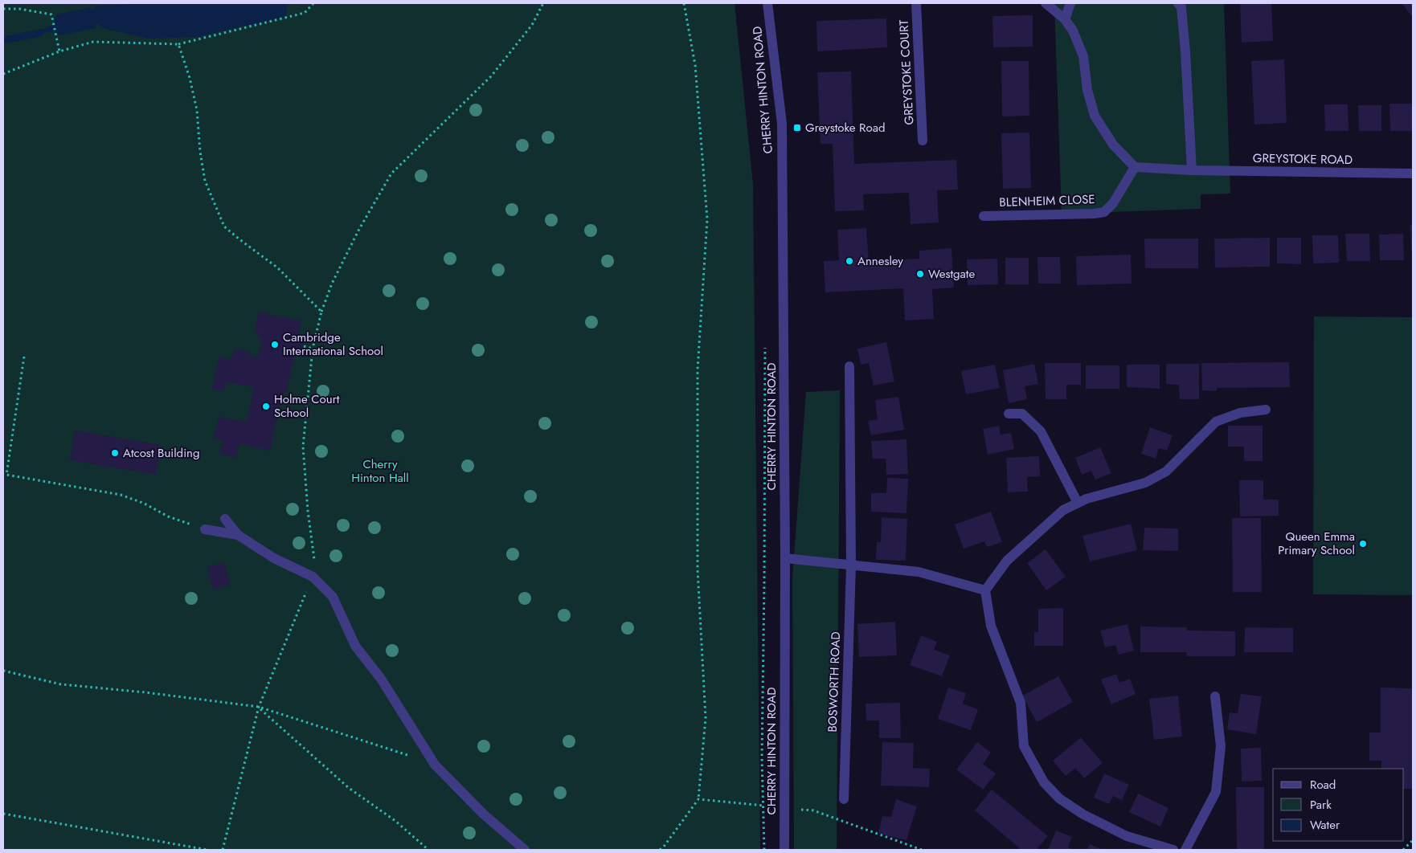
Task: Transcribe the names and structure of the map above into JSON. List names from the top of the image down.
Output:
{
  "streets": {
    "street": [
      "GREYSTOKE COURT",
      "CHERRY HINTON ROAD",
      "GREYSTOKE ROAD",
      "BLENHEIM CLOSE",
      "BOSWORTH ROAD"
    ]
  },
  "crossings": [
    ["GREYSTOKE ROAD", "BLENHEIM CLOSE"]
  ],
  "parks": ["Cherry Hinton Hall"],
  "places": {
    "transit": ["Greystoke Road"],
    "other": [
      "Annesley",
      "Westgate",
      "Cambridge International School",
      "Holme Court School",
      "Atcost Building",
      "Queen Emma Primary School"
    ]
  },
  "legend": ["Road", "Park", "Water"]
}
